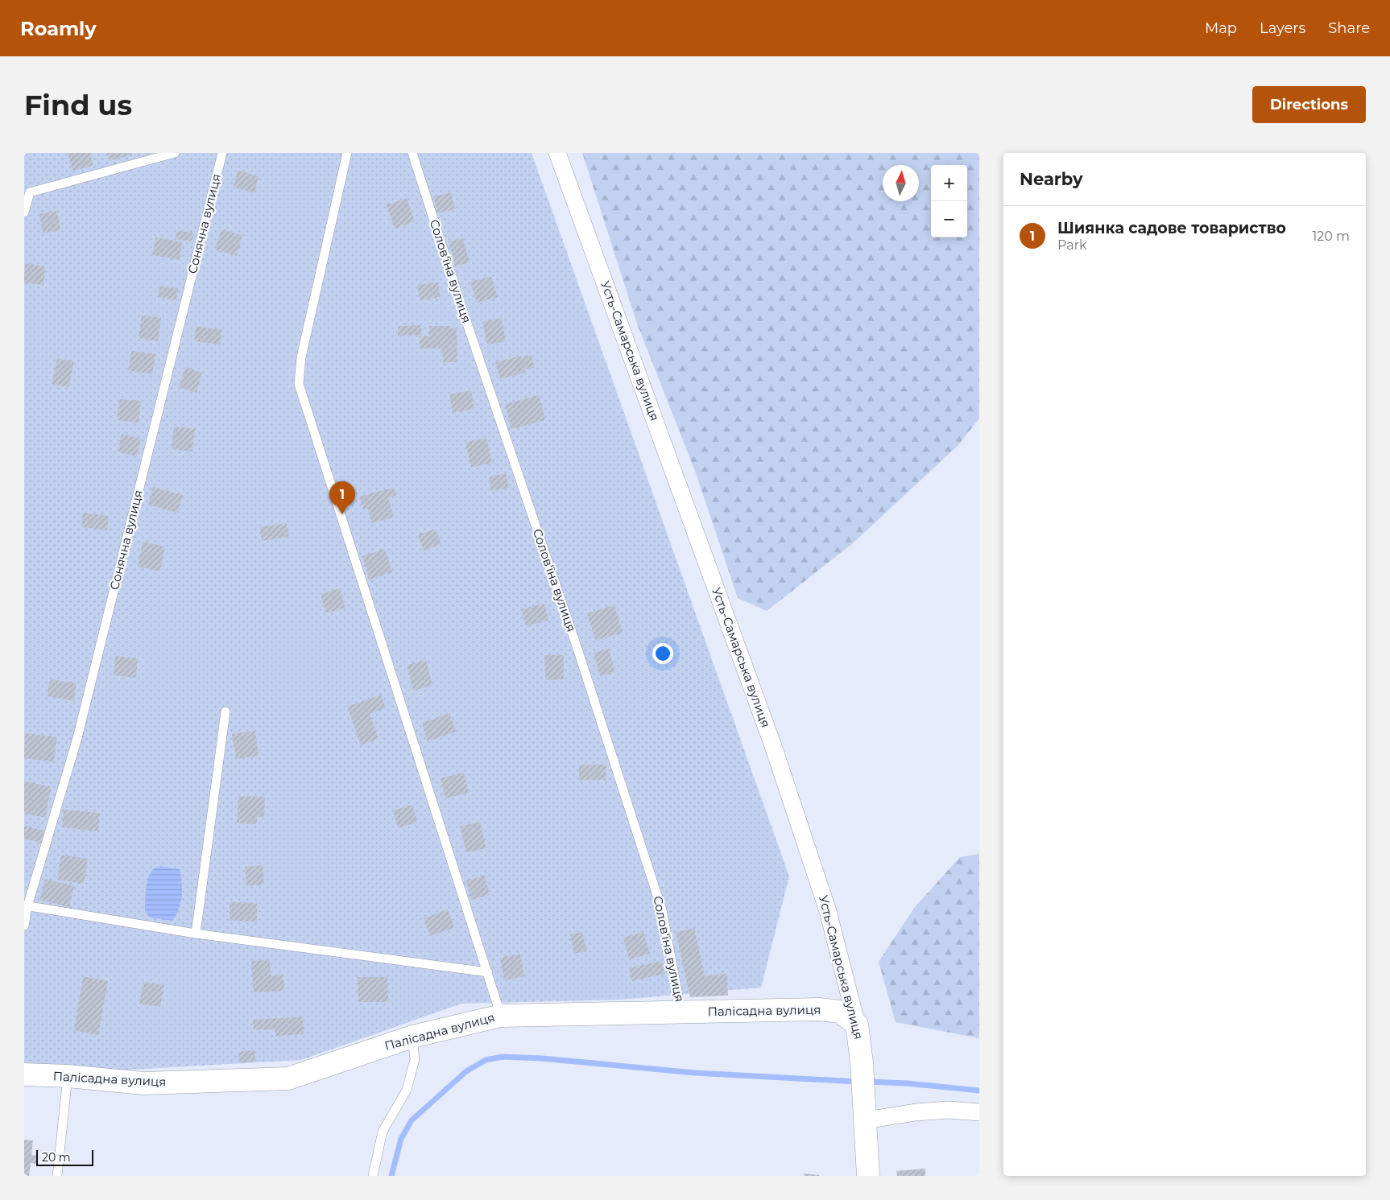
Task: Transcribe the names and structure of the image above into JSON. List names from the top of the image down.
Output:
{
  "streets": {
    "street": ["Усть-Самарська вулиця", "Палісадна вулиця"],
    "lane": ["Сонячна вулиця", "Солов'їна вулиця"]
  },
  "crossings": [
    ["Солов'їна вулиця", "Палісадна вулиця"],
    ["Усть-Самарська вулиця", "Палісадна вулиця"]
  ],
  "scale_bar": "20 m",
  "north": "top",
  "page": {
    "header": "Roamly",
    "nav": ["Map", "Layers", "Share"],
    "buttons": "Directions",
    "title": "Find us",
    "heading": "Nearby",
    "map_buttons": ["+", "−"],
    "list": [
      {
        "mark": "1",
        "name": "Шиянка садове товариство",
        "note": "Park",
        "value": "120 m"
      }
    ],
    "pins": "1",
    "scale": "20 m"
  }
}
